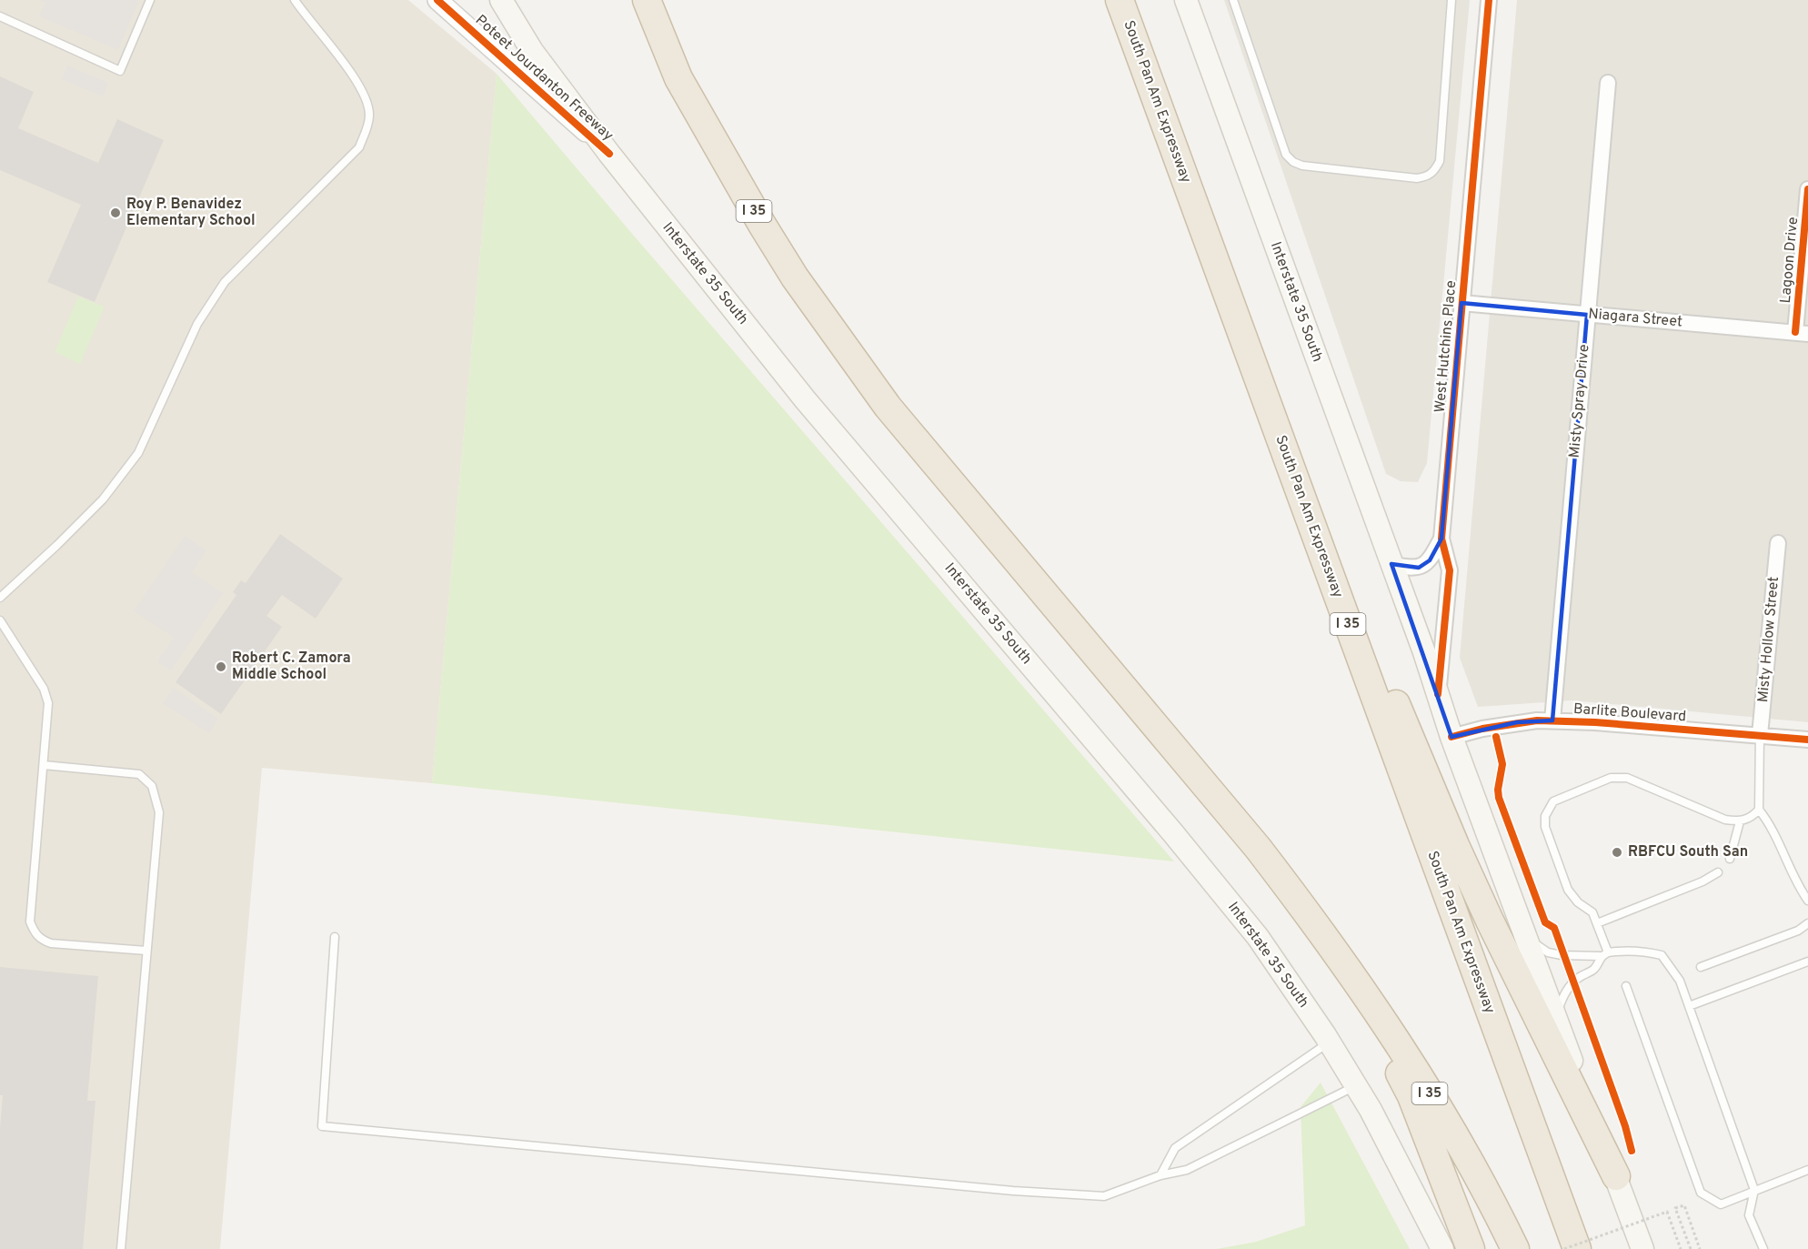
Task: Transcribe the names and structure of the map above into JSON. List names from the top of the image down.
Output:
{
  "streets": {
    "highway": ["South Pan Am Expressway", "I 35"],
    "main road": ["Interstate 35 South"],
    "street": [
      "Poteet Jourdanton Freeway",
      "Lagoon Drive",
      "Niagara Street",
      "West Hutchins Place",
      "Misty Spray Drive",
      "Misty Hollow Street",
      "Barlite Boulevard"
    ]
  },
  "crossings": [
    ["Poteet Jourdanton Freeway", "Interstate 35 South"],
    ["Lagoon Drive", "Niagara Street"],
    ["Interstate 35 South", "West Hutchins Place"],
    ["Interstate 35 South", "Barlite Boulevard"],
    ["Niagara Street", "West Hutchins Place"],
    ["Niagara Street", "Misty Spray Drive"],
    ["Misty Spray Drive", "Barlite Boulevard"],
    ["Misty Hollow Street", "Barlite Boulevard"]
  ],
  "places": ["Roy P. Benavidez Elementary School", "Robert C. Zamora Middle School", "RBFCU South San"]
}
